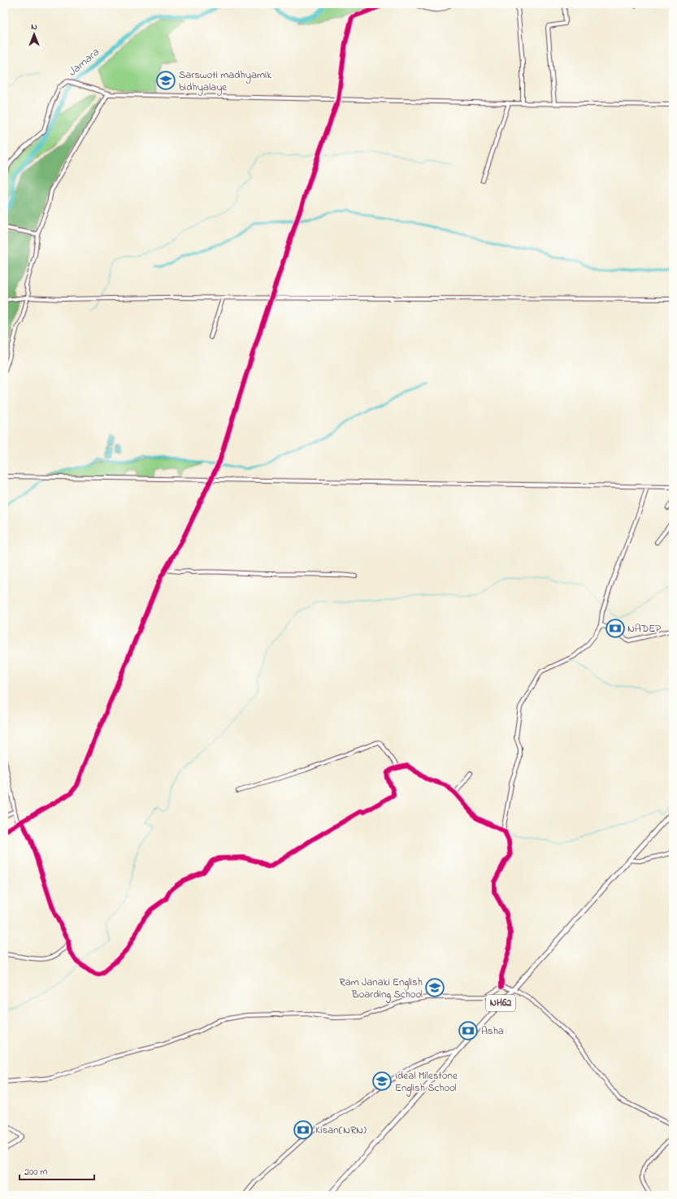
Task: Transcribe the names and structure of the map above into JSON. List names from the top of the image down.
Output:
{
  "streets": {
    "main road": ["NH62"]
  },
  "water": ["Jamara"],
  "places": {
    "school or university": ["Sarswoti madhyamik bidhyalaye", "Ram Janaki English Boarding School", "Ideal Milestone English School"],
    "bank": ["NADEP", "Asha", "Kisan(NRN)"]
  },
  "scale_bar": "200 m",
  "north": "top"
}
